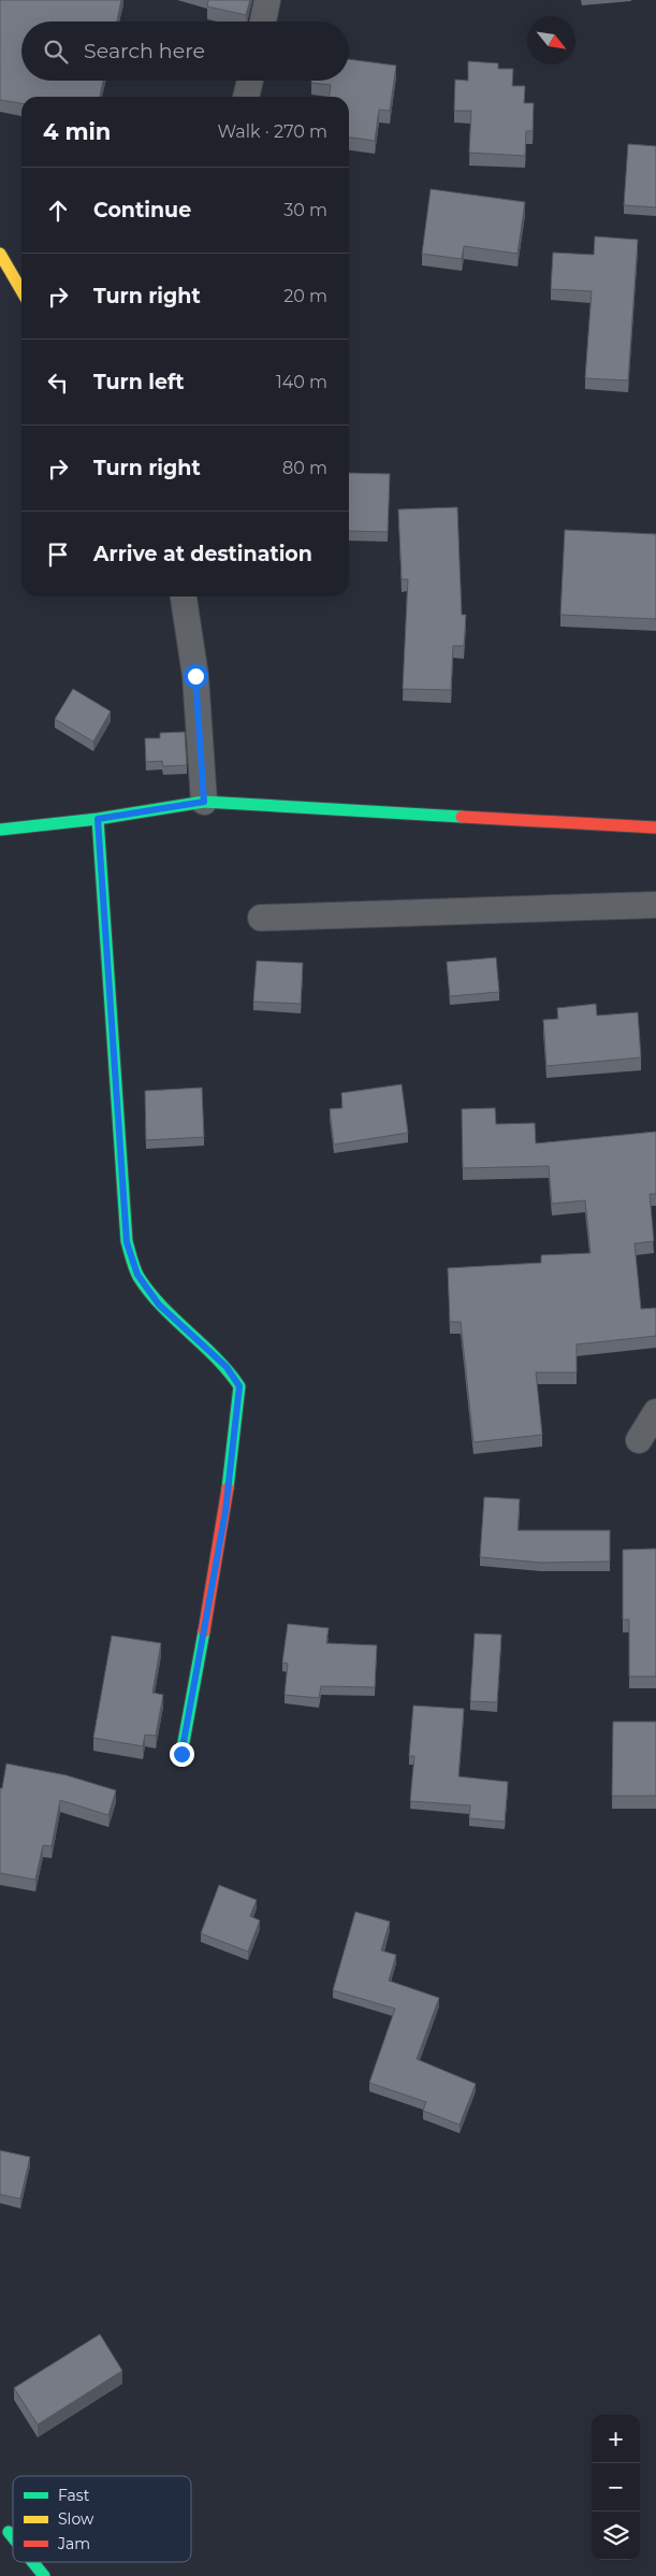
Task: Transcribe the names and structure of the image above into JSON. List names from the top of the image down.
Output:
{
  "legend": ["Fast", "Slow", "Jam"],
  "north": "bottom right",
  "page": {
    "search": "Search here",
    "heading": ["4 min", "Walk · 270 m"],
    "list": [
      ["Continue", "30 m"],
      ["Turn right", "20 m"],
      ["Turn left", "140 m"],
      ["Turn right", "80 m"],
      "Arrive at destination"
    ],
    "map_buttons": ["+", "−"]
  }
}
